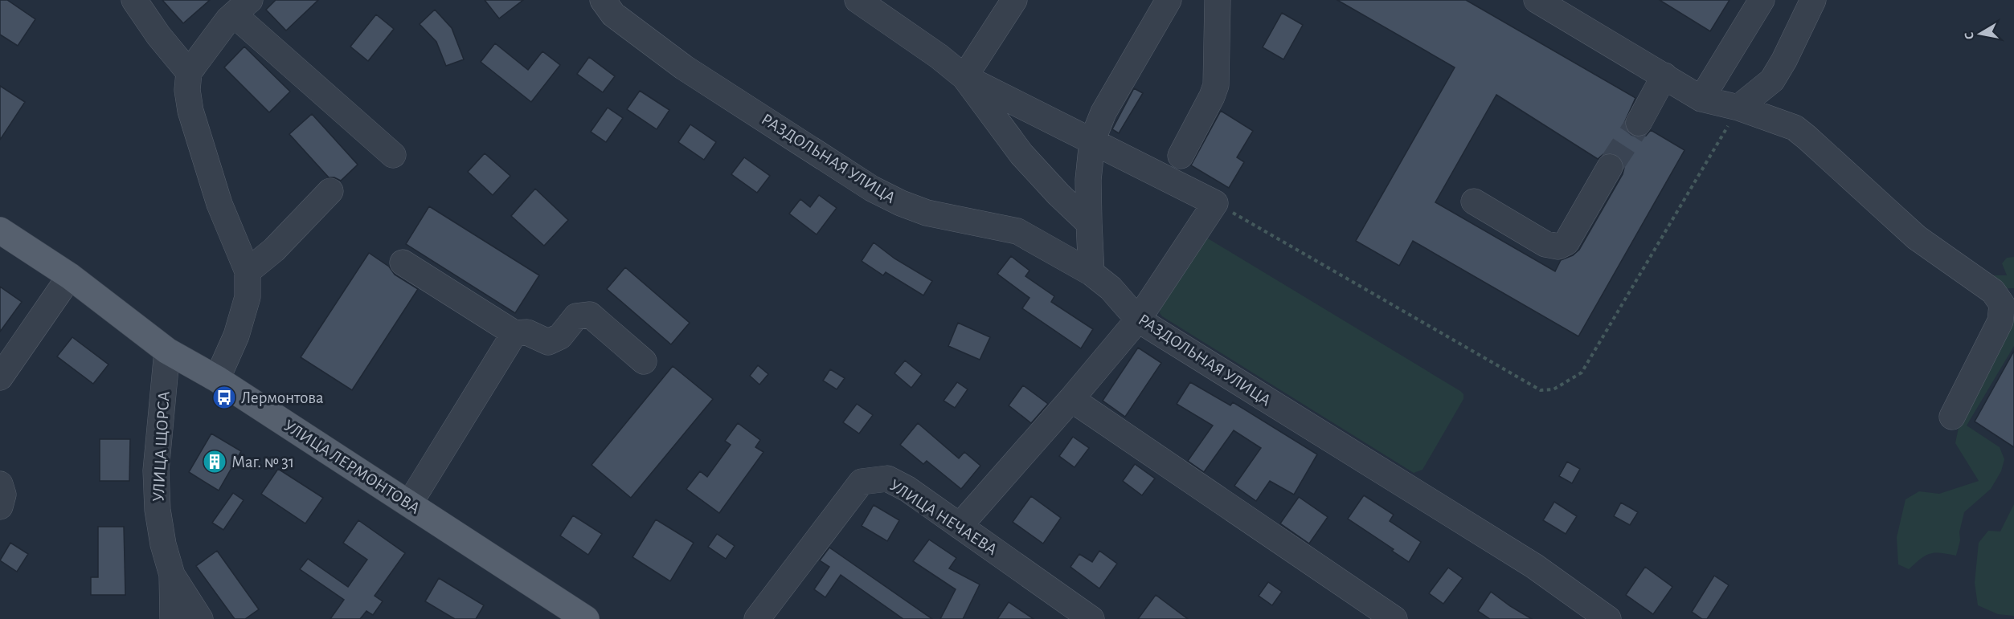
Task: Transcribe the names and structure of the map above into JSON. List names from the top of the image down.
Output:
{
  "streets": {
    "main road": ["УЛИЦА ЛЕРМОНТОВА"],
    "street": ["РАЗДОЛЬНАЯ УЛИЦА", "УЛИЦА ЩОРСА", "УЛИЦА НЕЧАЕВА"]
  },
  "crossings": [
    ["УЛИЦА ЩОРСА", "УЛИЦА ЛЕРМОНТОВА"]
  ],
  "places": {
    "bus stop": ["Лермонтова"],
    "building": ["Маг. № 31"]
  },
  "north": "left"
}
